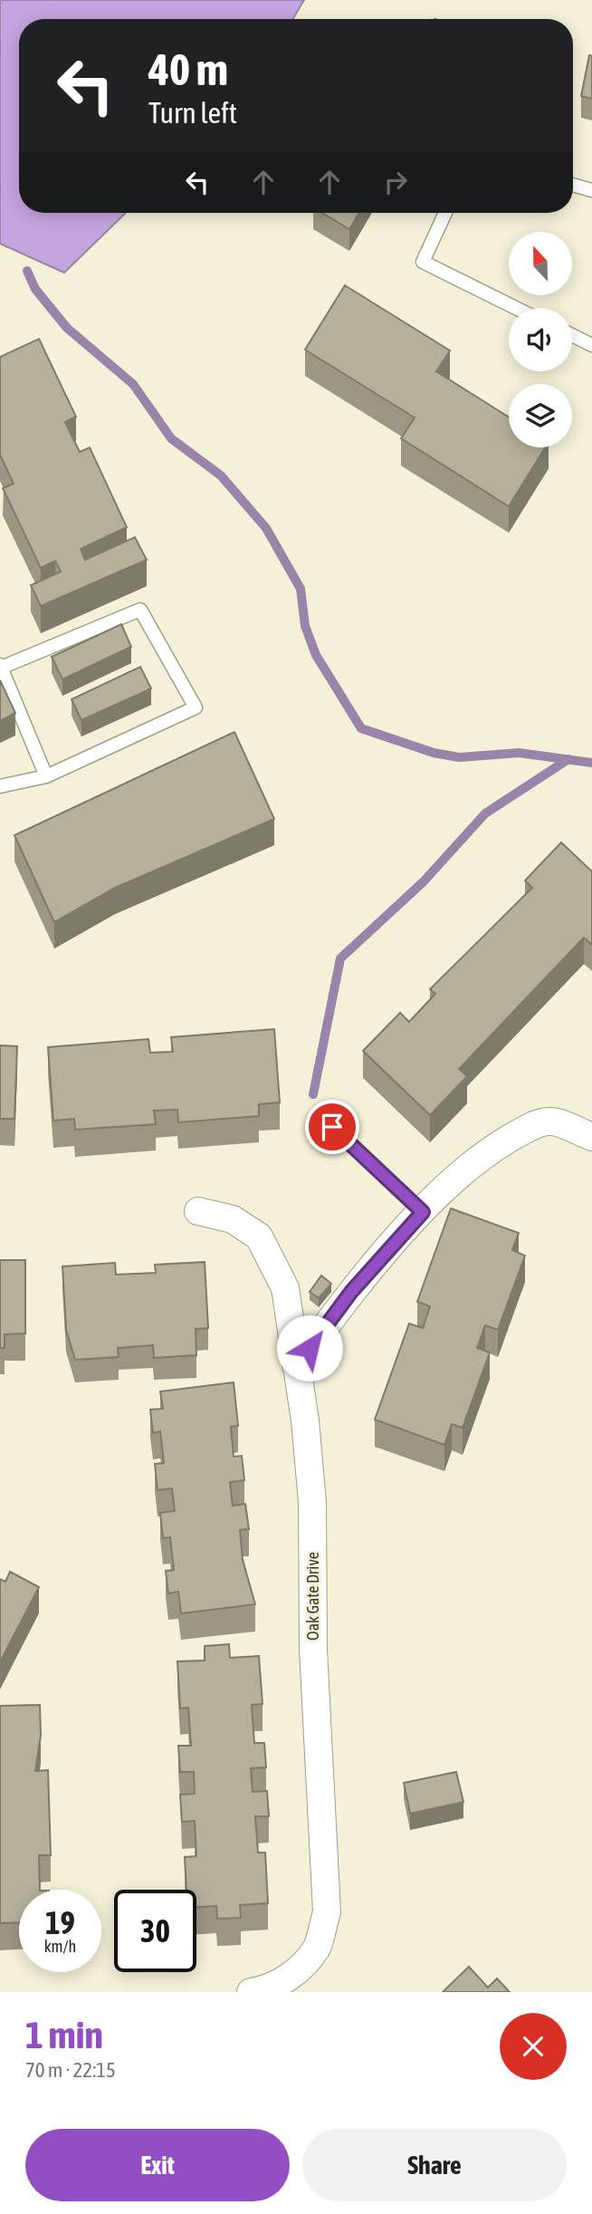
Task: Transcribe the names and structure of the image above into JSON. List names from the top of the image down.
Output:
{
  "streets": {
    "street": ["Oak Gate Drive"]
  },
  "north": "top",
  "page": {
    "turn": ["40 m", "Turn left"],
    "speed": "19 km/h",
    "limit": "30",
    "heading": ["1 min", "70 m · 22:15"],
    "buttons": ["Exit", "Share"]
  }
}
